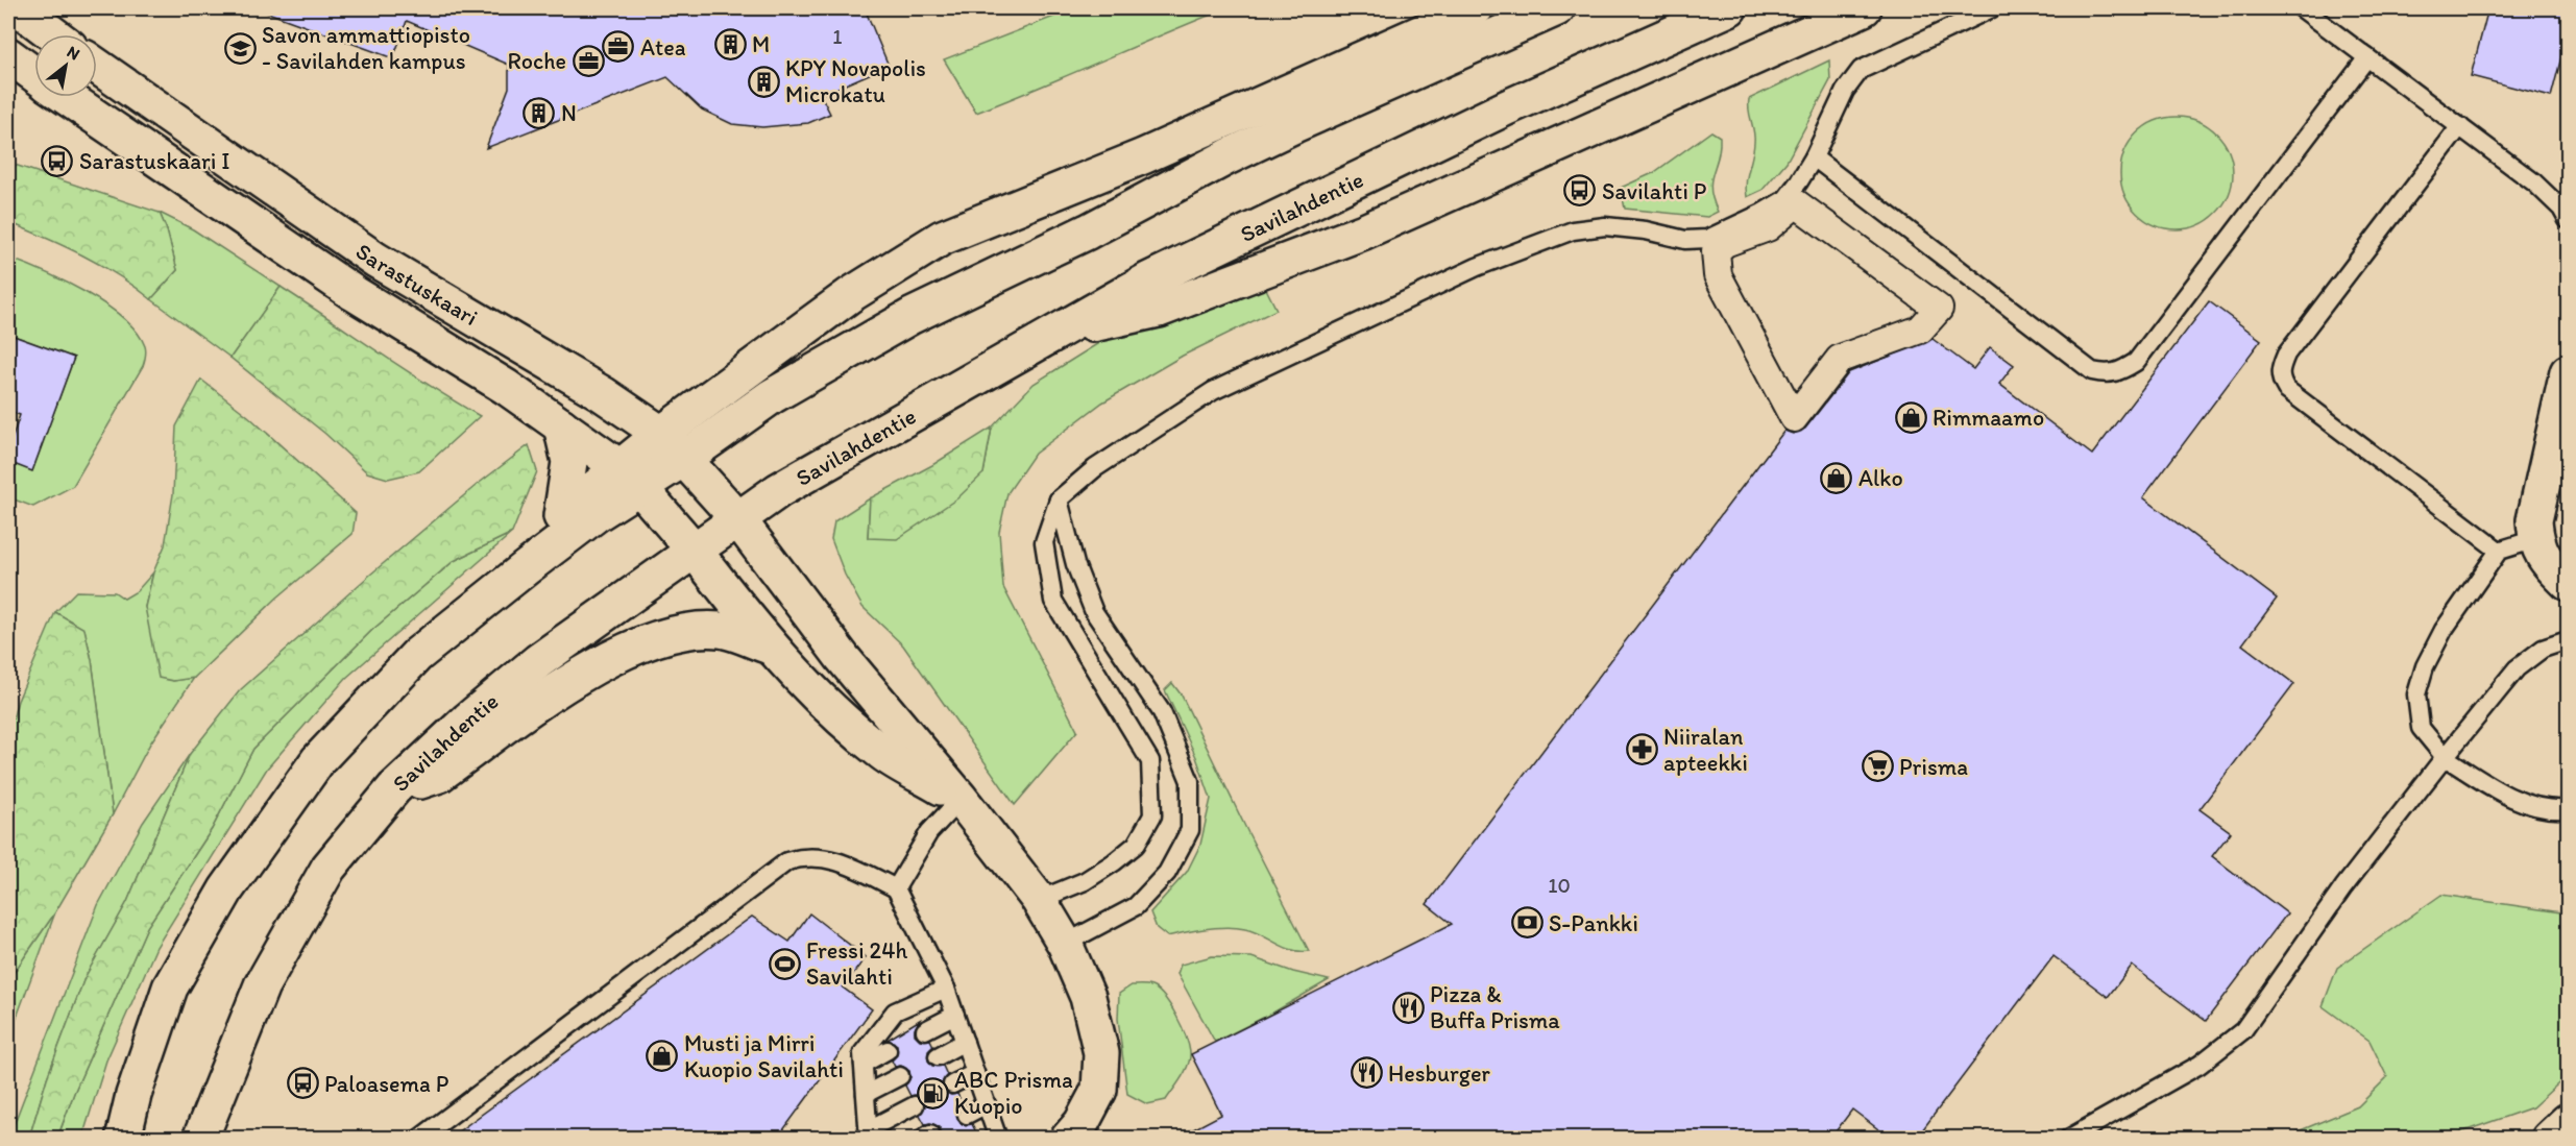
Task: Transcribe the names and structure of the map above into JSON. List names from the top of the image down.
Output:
{
  "streets": {
    "main road": ["Savilahdentie", "Sarastuskaari"]
  },
  "crossings": [
    ["Savilahdentie", "Sarastuskaari"]
  ],
  "places": {
    "building": ["M", "KPY Novapolis Microkatu", "N"],
    "office": ["Atea", "Roche"],
    "school or university": ["Savon ammattiopisto - Savilahden kampus"],
    "bus stop": ["Sarastuskaari I", "Savilahti P", "Paloasema P"],
    "shop": ["Rimmaamo", "Alko", "Musti ja Mirri Kuopio Savilahti"],
    "pharmacy": ["Niiralan apteekki"],
    "supermarket": ["Prisma"],
    "bank": ["S-Pankki"],
    "sports": ["Fressi 24h Savilahti"],
    "restaurant": ["Pizza & Buffa Prisma", "Hesburger"],
    "fuel station": ["ABC Prisma Kuopio"]
  },
  "house_numbers": ["1", "10"],
  "north": "top right"
}
